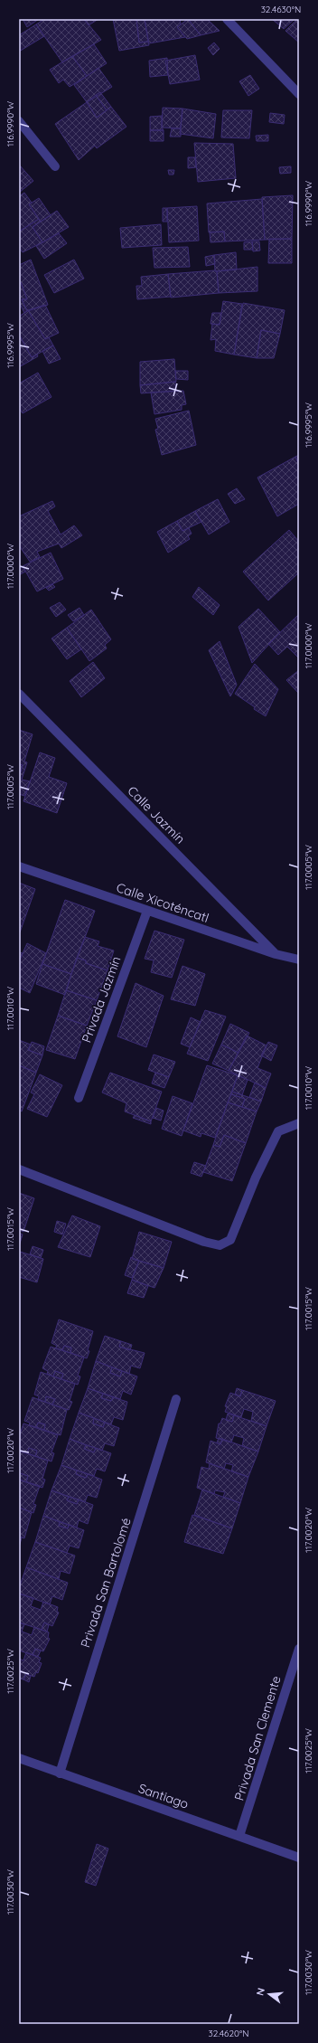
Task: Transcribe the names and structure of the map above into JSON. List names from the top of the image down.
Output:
{
  "streets": {
    "street": [
      "Calle Jazmín",
      "Calle Xicoténcatl",
      "Privada Jazmín",
      "Privada San Bartolomé",
      "Privada San Clemente",
      "Santiago"
    ]
  },
  "crossings": [
    ["Calle Jazmín", "Calle Xicoténcatl"],
    ["Calle Xicoténcatl", "Privada Jazmín"],
    ["Privada San Bartolomé", "Santiago"],
    ["Privada San Clemente", "Santiago"]
  ],
  "north": "left",
  "coordinates": [
    "32.4630°N",
    "116.9990°W",
    "116.9995°W",
    "117.0000°W",
    "117.0005°W",
    "117.0010°W",
    "117.0015°W",
    "117.0020°W",
    "117.0025°W",
    "117.0030°W",
    "32.4620°N"
  ]
}
